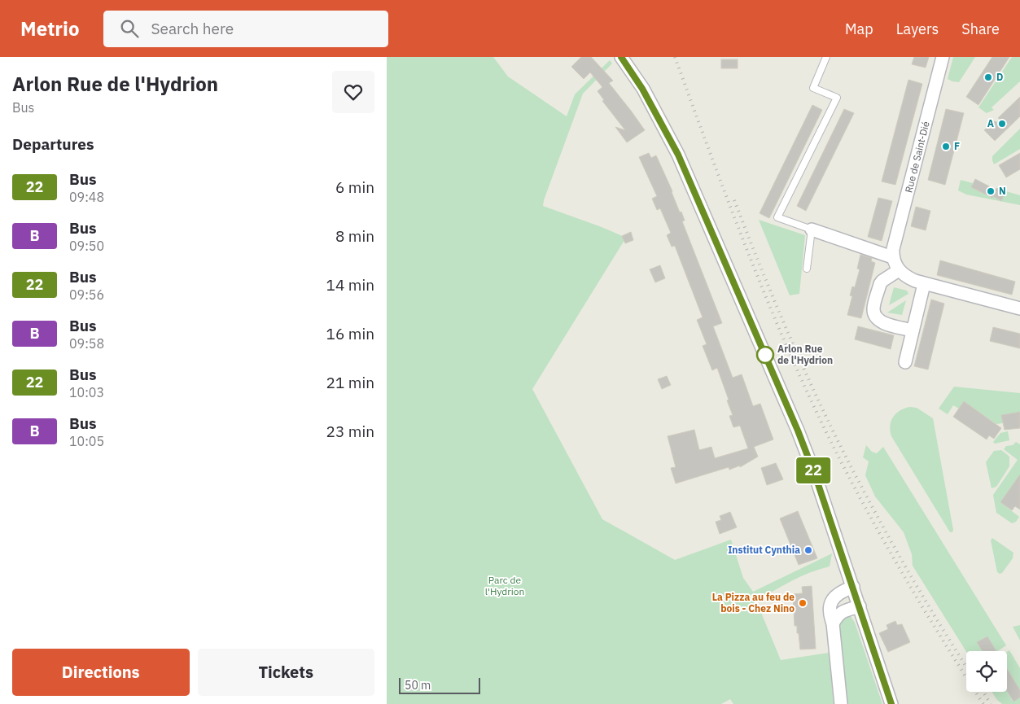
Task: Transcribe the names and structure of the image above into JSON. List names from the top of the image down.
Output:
{
  "streets": {
    "street": ["Rue de Saint-Dié"]
  },
  "parks": ["Parc de l'Hydrion"],
  "places": [
    "D",
    "A",
    "F",
    "N",
    "Arlon Rue de l'Hydrion",
    "Institut Cynthia",
    "La Pizza au feu de bois - Chez Nino"
  ],
  "lines": ["bus line 22"],
  "scale_bar": "50 m",
  "page": {
    "header": "Metrio",
    "search": "Search here",
    "nav": ["Map", "Layers", "Share"],
    "heading": [
      ["Arlon Rue de l'Hydrion", "Bus"],
      "Departures"
    ],
    "on_map": "22",
    "list": [
      {
        "mark": "22",
        "name": "Bus",
        "note": "09:48",
        "value": "6 min"
      },
      {
        "mark": "B",
        "name": "Bus",
        "note": "09:50",
        "value": "8 min"
      },
      {
        "mark": "22",
        "name": "Bus",
        "note": "09:56",
        "value": "14 min"
      },
      {
        "mark": "B",
        "name": "Bus",
        "note": "09:58",
        "value": "16 min"
      },
      {
        "mark": "22",
        "name": "Bus",
        "note": "10:03",
        "value": "21 min"
      },
      {
        "mark": "B",
        "name": "Bus",
        "note": "10:05",
        "value": "23 min"
      }
    ],
    "buttons": ["Directions", "Tickets"],
    "scale": "50 m"
  }
}
